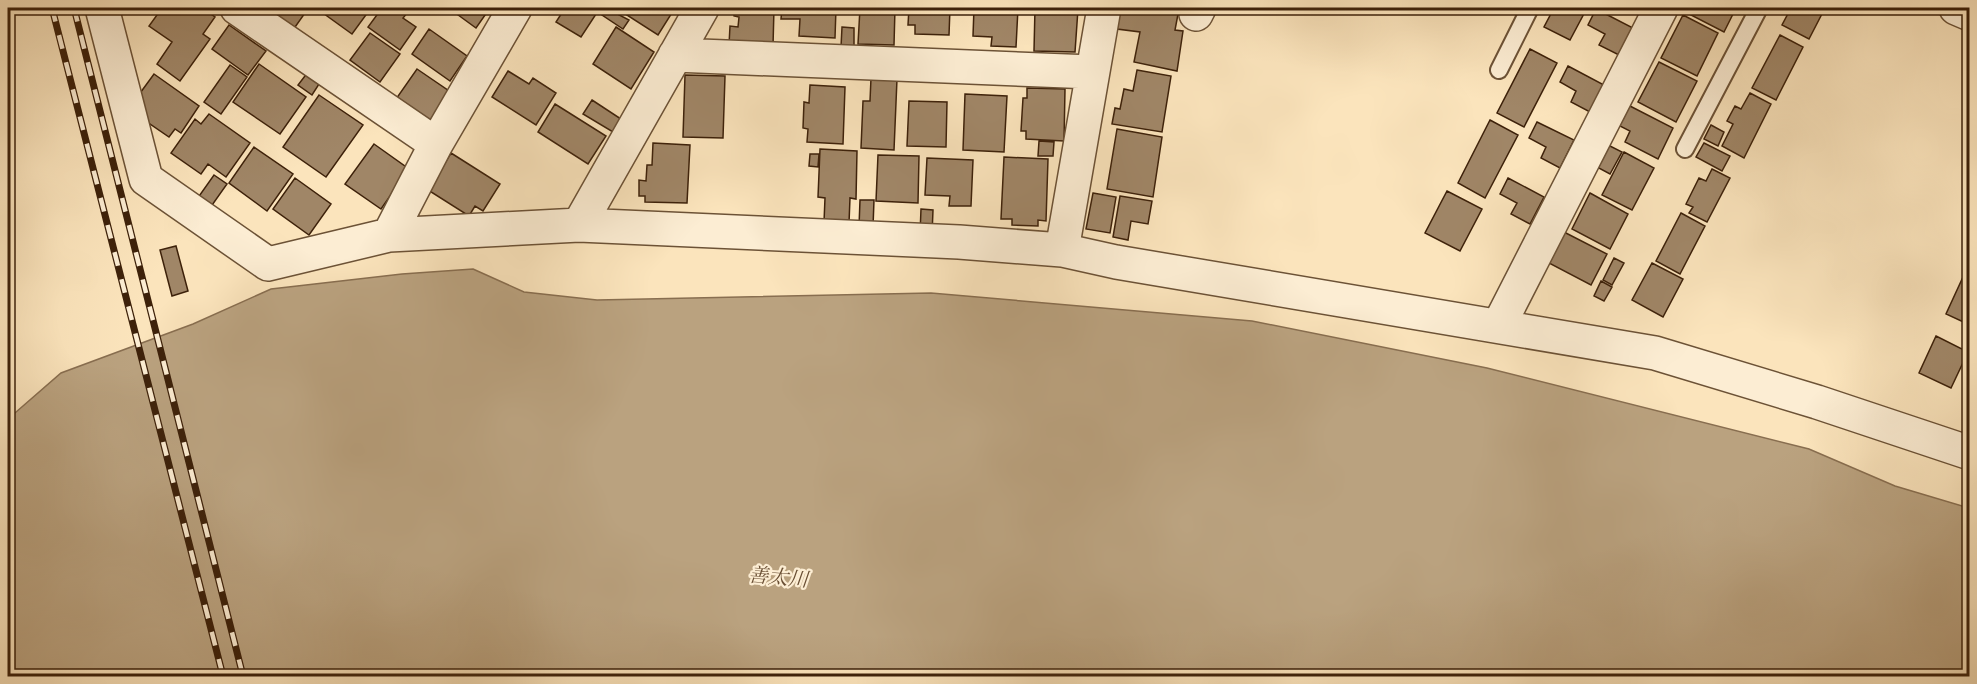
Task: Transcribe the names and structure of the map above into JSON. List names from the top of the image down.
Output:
{
  "water": ["善太川"]
}
